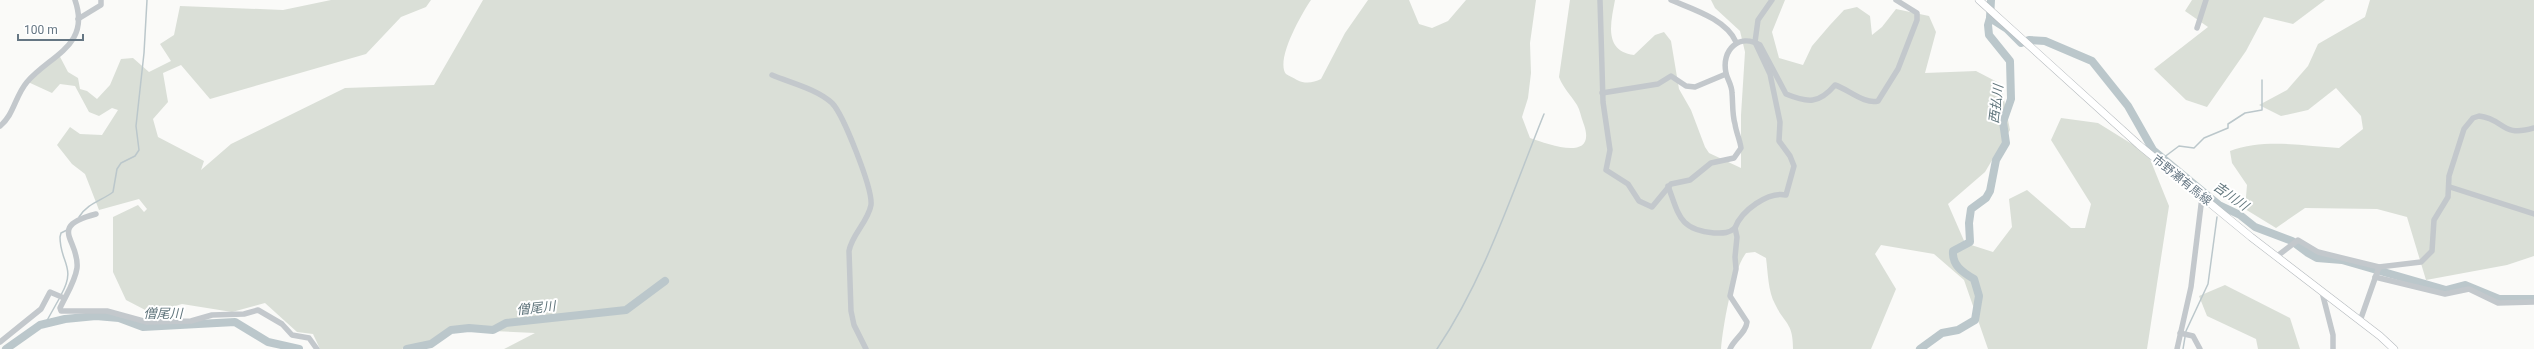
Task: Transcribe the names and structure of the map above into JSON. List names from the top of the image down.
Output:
{
  "streets": {
    "main road": ["市野瀬有馬線"]
  },
  "water": ["西払川", "吉川川", "僧尾川"],
  "scale_bar": "100 m"
}
